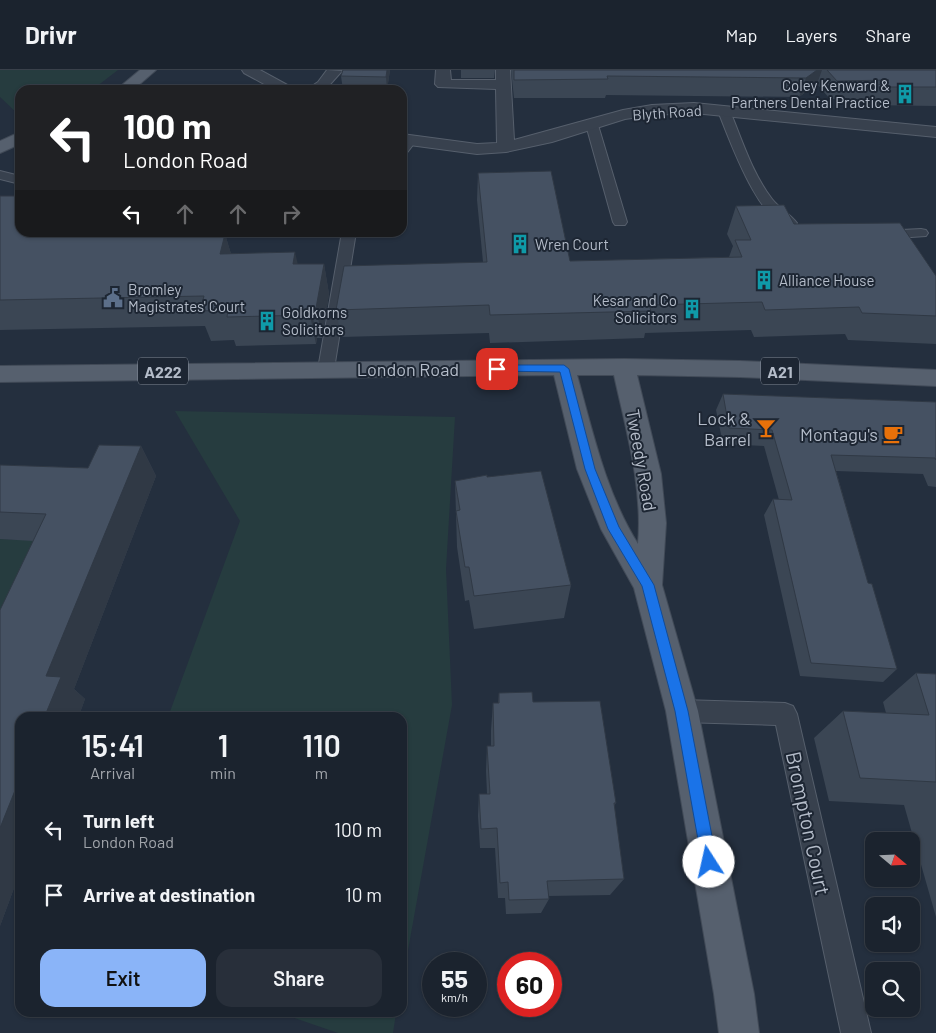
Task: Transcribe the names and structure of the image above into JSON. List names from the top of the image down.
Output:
{
  "streets": {
    "main road": [
      "London Road",
      "A222",
      "A21",
      "Tweedy Road"
    ],
    "street": ["Blyth Road"],
    "lane": ["Brompton Court"]
  },
  "crossings": [
    ["London Road", "Tweedy Road"],
    ["Tweedy Road", "Brompton Court"]
  ],
  "places": {
    "building": [
      "Coley Kenward & Partners Dental Practice",
      "Wren Court",
      "Alliance House",
      "Kesar and Co Solicitors",
      "Goldkorns Solicitors"
    ],
    "public building": ["Bromley Magistrates' Court"],
    "bar": ["Lock & Barrel"],
    "cafe": ["Montagu's"]
  },
  "north": "right",
  "page": {
    "header": "Drivr",
    "nav": ["Map", "Layers", "Share"],
    "turn": ["100 m", "London Road"],
    "eta": [
      "15:41",
      "Arrival",
      "1",
      "min",
      "110",
      "m"
    ],
    "list": [
      {
        "name": "Turn left",
        "note": "London Road",
        "value": "100 m"
      },
      {
        "name": "Arrive at destination",
        "value": "10 m"
      }
    ],
    "buttons": ["Exit", "Share"],
    "speed": "55 km/h",
    "limit": "60"
  }
}
